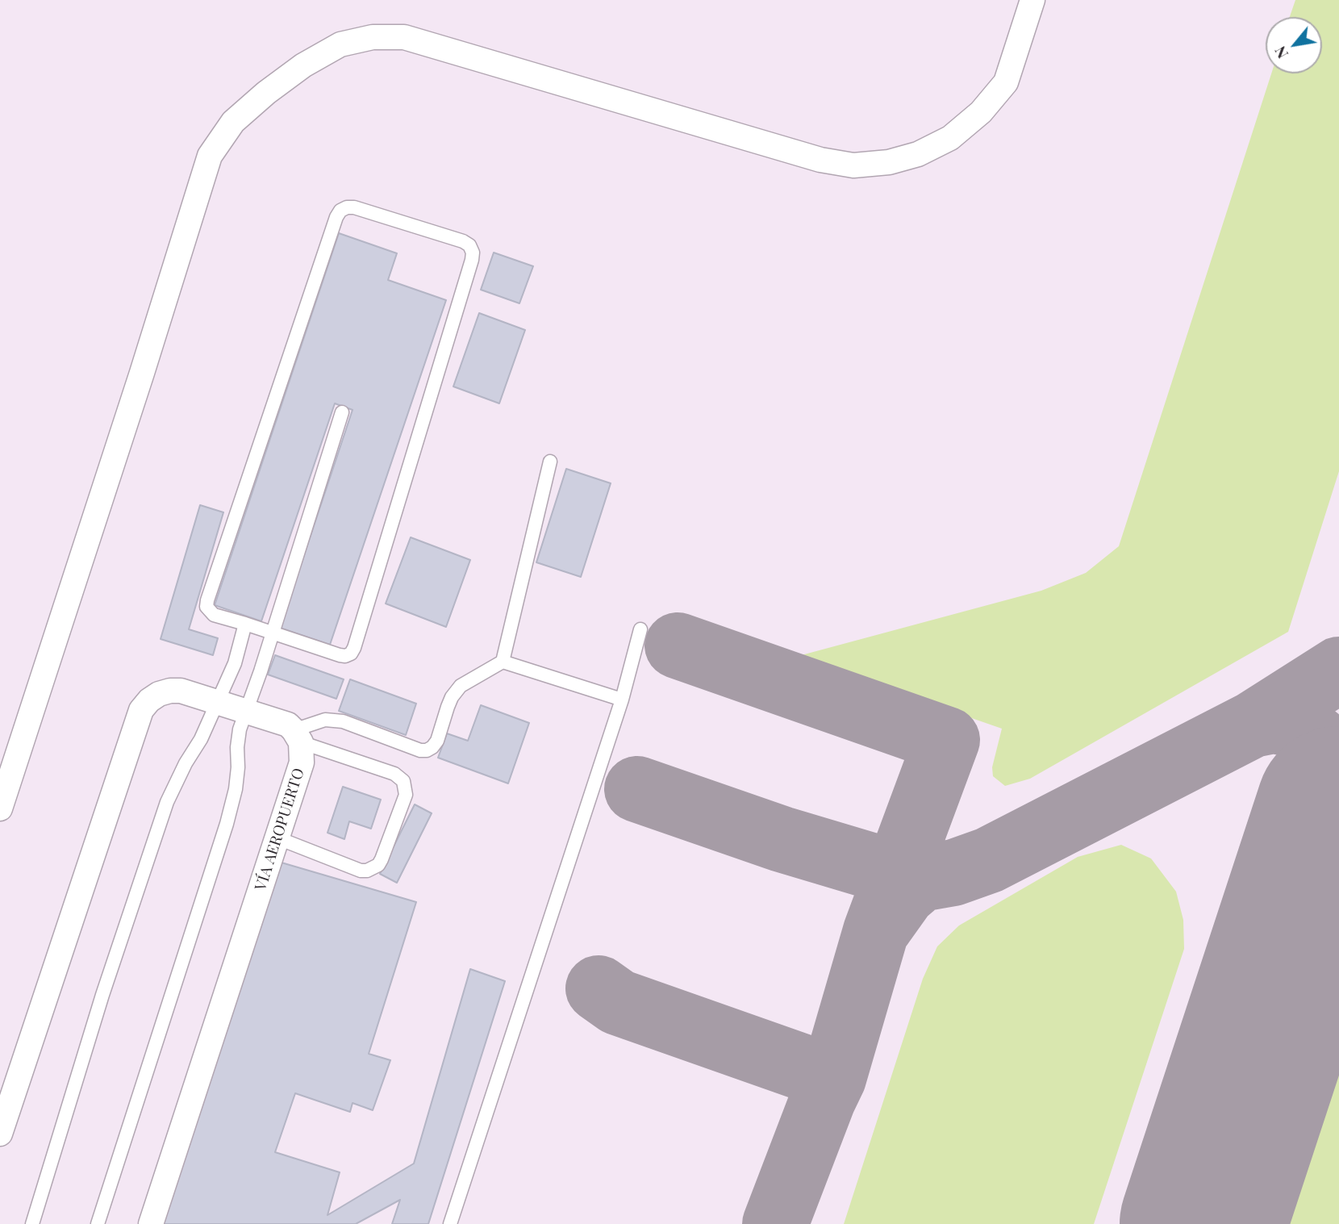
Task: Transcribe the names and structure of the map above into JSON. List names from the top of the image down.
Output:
{
  "streets": {
    "street": ["VÍA AEROPUERTO"]
  },
  "north": "bottom left"
}
